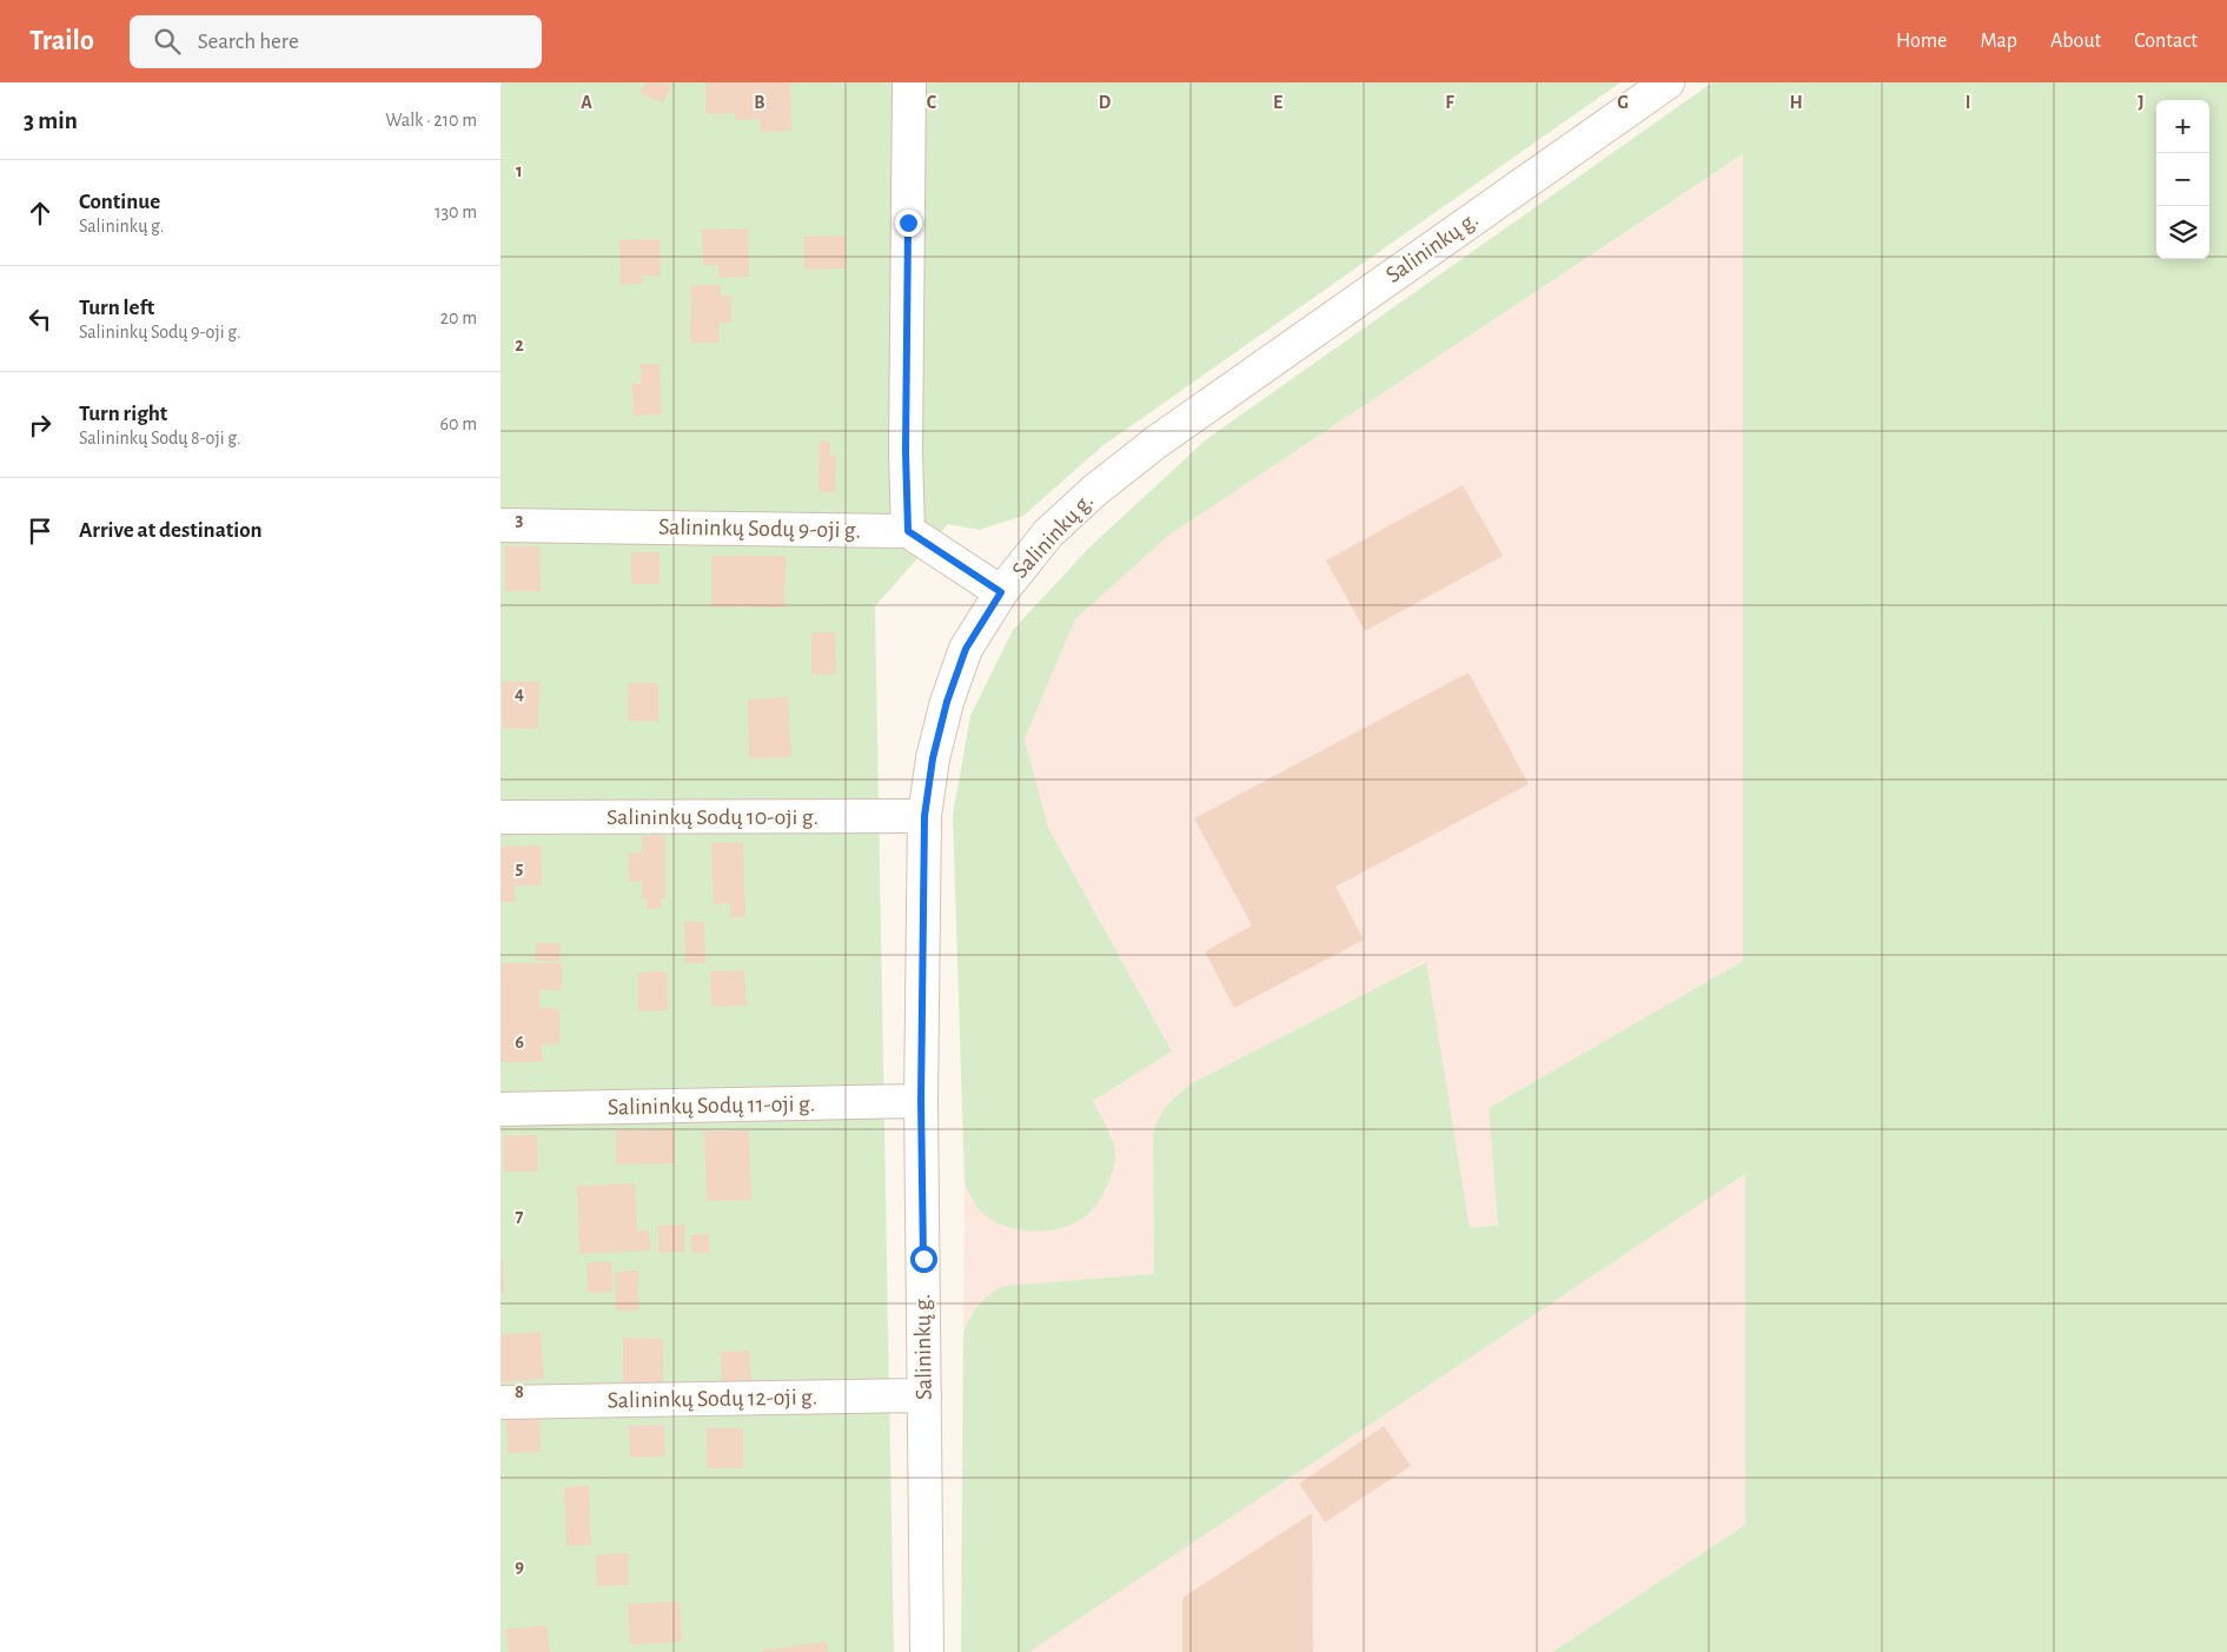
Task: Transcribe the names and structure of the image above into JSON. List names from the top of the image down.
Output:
{
  "streets": {
    "street": [
      "Salininkų g.",
      "Salininkų Sodų 9-oji g.",
      "Salininkų Sodų 10-oji g.",
      "Salininkų Sodų 11-oji g.",
      "Salininkų Sodų 12-oji g."
    ]
  },
  "crossings": [
    ["Salininkų g.", "Salininkų Sodų 10-oji g."],
    ["Salininkų g.", "Salininkų Sodų 11-oji g."],
    ["Salininkų g.", "Salininkų Sodų 12-oji g."]
  ],
  "page": {
    "header": "Trailo",
    "search": "Search here",
    "nav": [
      "Home",
      "Map",
      "About",
      "Contact"
    ],
    "heading": ["3 min", "Walk · 210 m"],
    "map_buttons": ["+", "−"],
    "list": [
      ["Continue", "Salininkų g.", "130 m"],
      ["Turn left", "Salininkų Sodų 9-oji g.", "20 m"],
      ["Turn right", "Salininkų Sodų 8-oji g.", "60 m"],
      "Arrive at destination"
    ]
  },
  "grid": {
    "columns": [
      "A",
      "B",
      "C",
      "D",
      "E",
      "F",
      "G",
      "H",
      "I",
      "J"
    ],
    "rows": [
      "1",
      "2",
      "3",
      "4",
      "5",
      "6",
      "7",
      "8",
      "9"
    ]
  }
}
